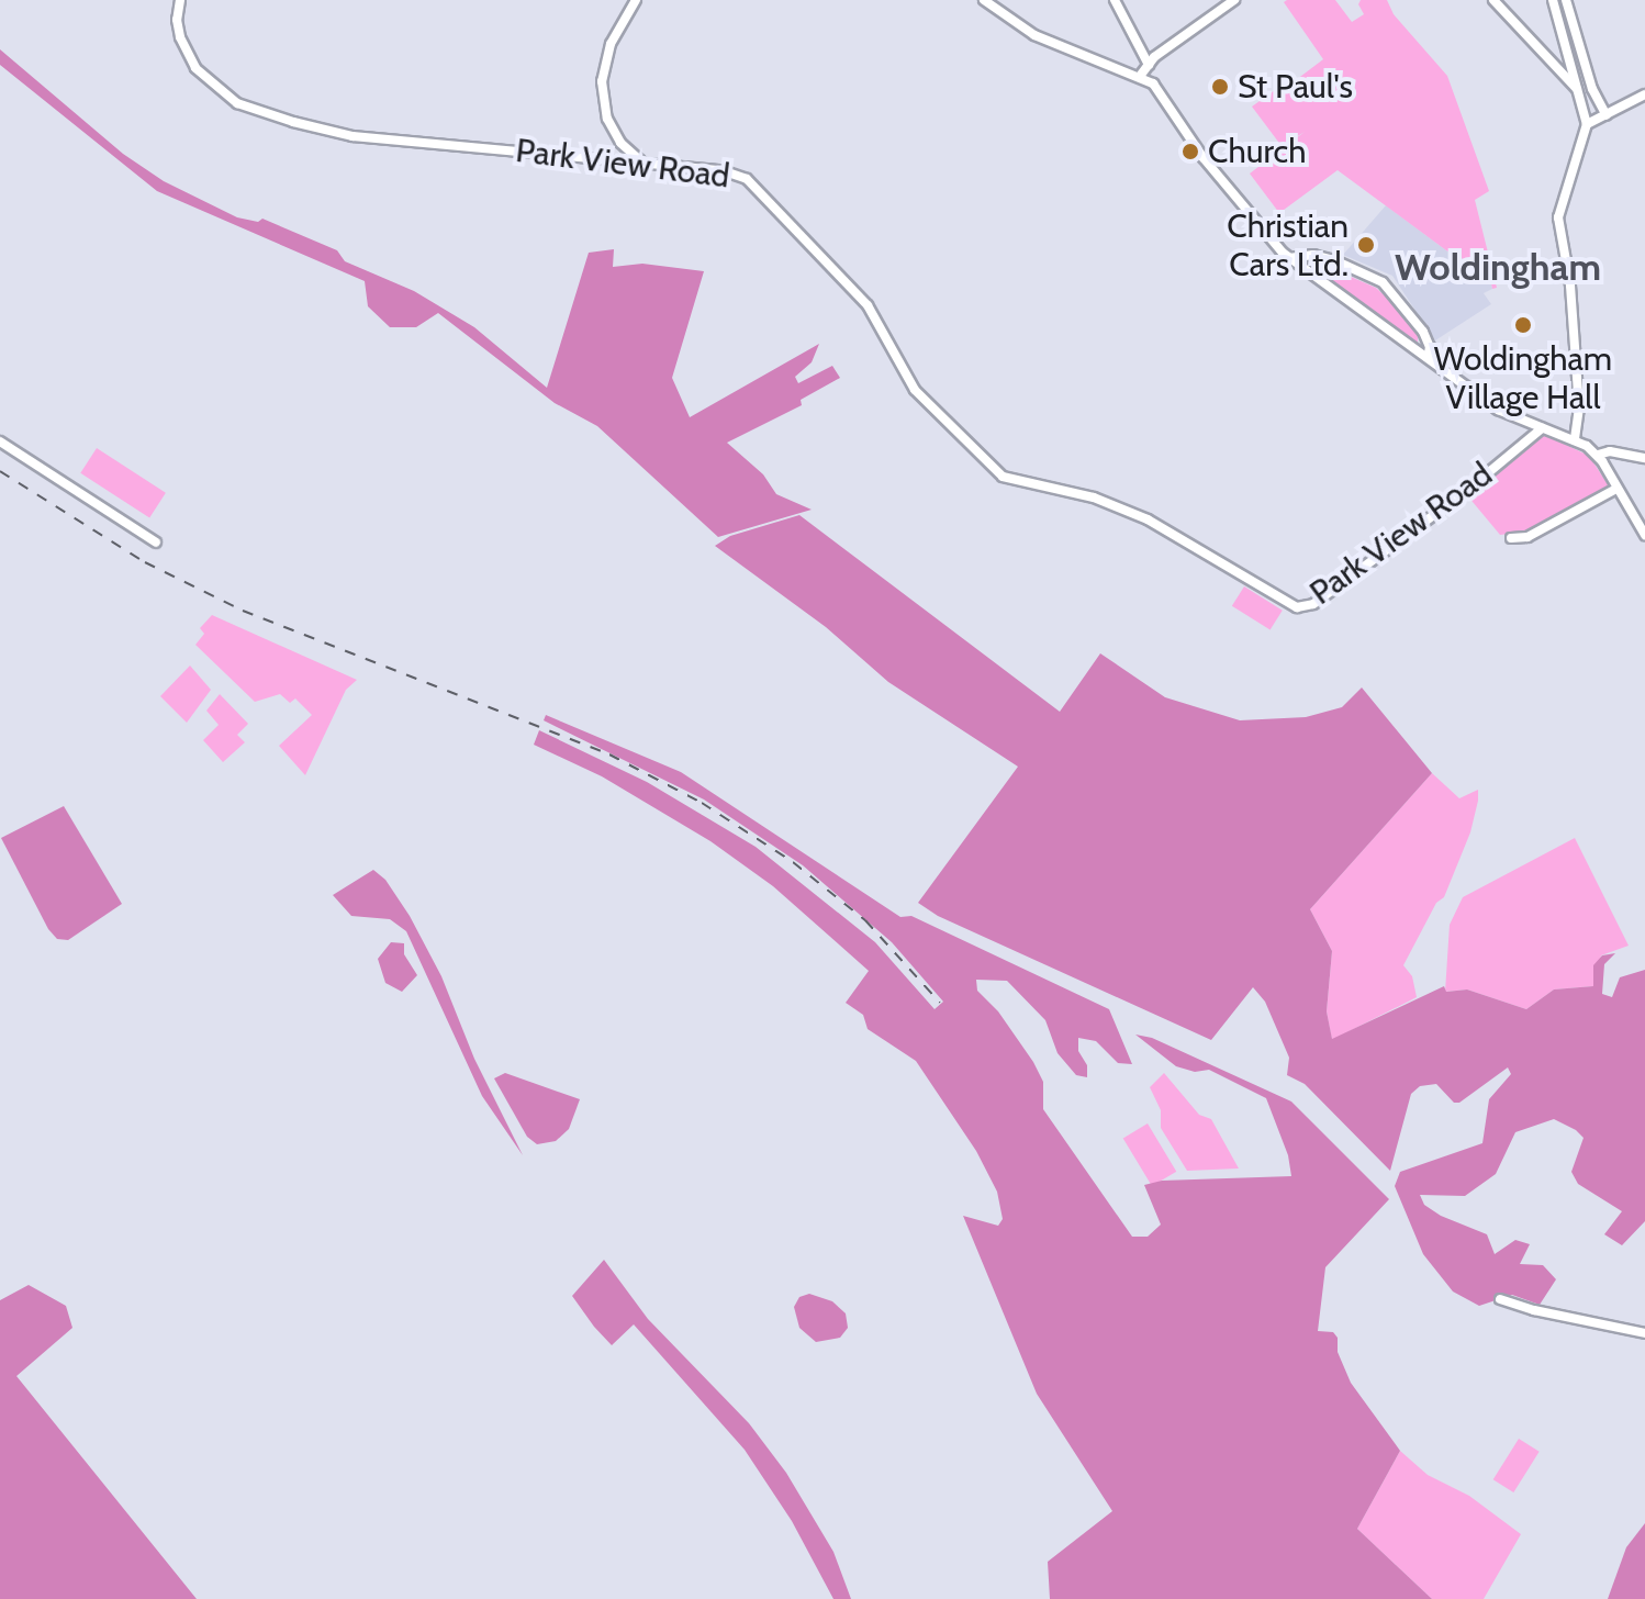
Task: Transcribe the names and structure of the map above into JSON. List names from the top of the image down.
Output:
{
  "streets": {
    "street": ["Park View Road"]
  },
  "districts": ["Woldingham"],
  "places": [
    "St Paul's",
    "Church",
    "Christian Cars Ltd.",
    "Woldingham Village Hall"
  ]
}
